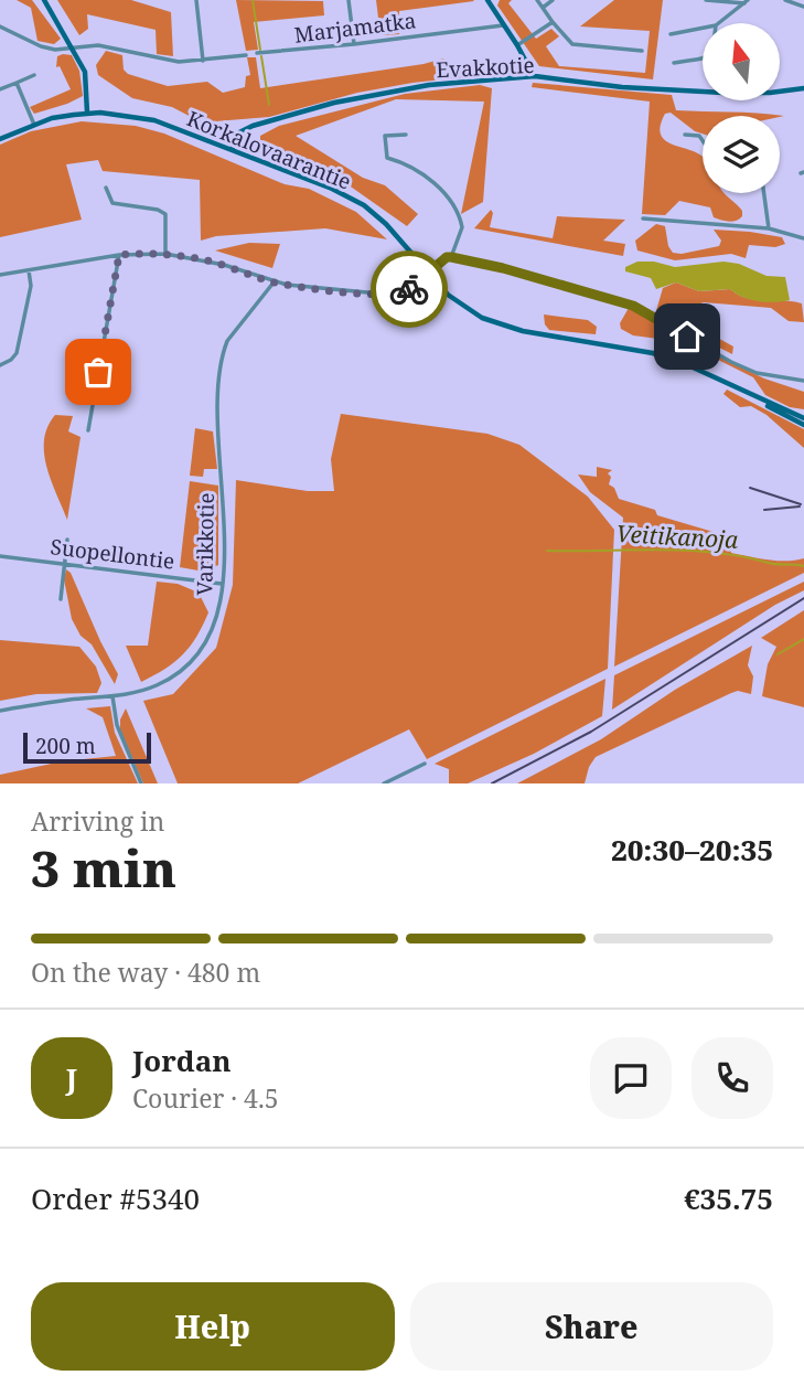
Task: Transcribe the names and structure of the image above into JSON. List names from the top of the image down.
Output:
{
  "streets": {
    "street": [
      "Marjamatka",
      "Evakkotie",
      "Korkalovaarantie",
      "Varikkotie",
      "Suopellontie"
    ]
  },
  "crossings": [
    ["Evakkotie", "Korkalovaarantie"],
    ["Varikkotie", "Suopellontie"]
  ],
  "water": ["Veitikanoja"],
  "scale_bar": "200 m",
  "north": "top",
  "page": {
    "scale": "200 m",
    "heading": ["3 min", "Arriving in", "20:30–20:35"],
    "panel": [
      "Jordan",
      "Courier · 4.5",
      "Order #5340",
      "€35.75"
    ],
    "bar": "On the way · 480 m",
    "round": "J",
    "buttons": ["Help", "Share"]
  }
}
